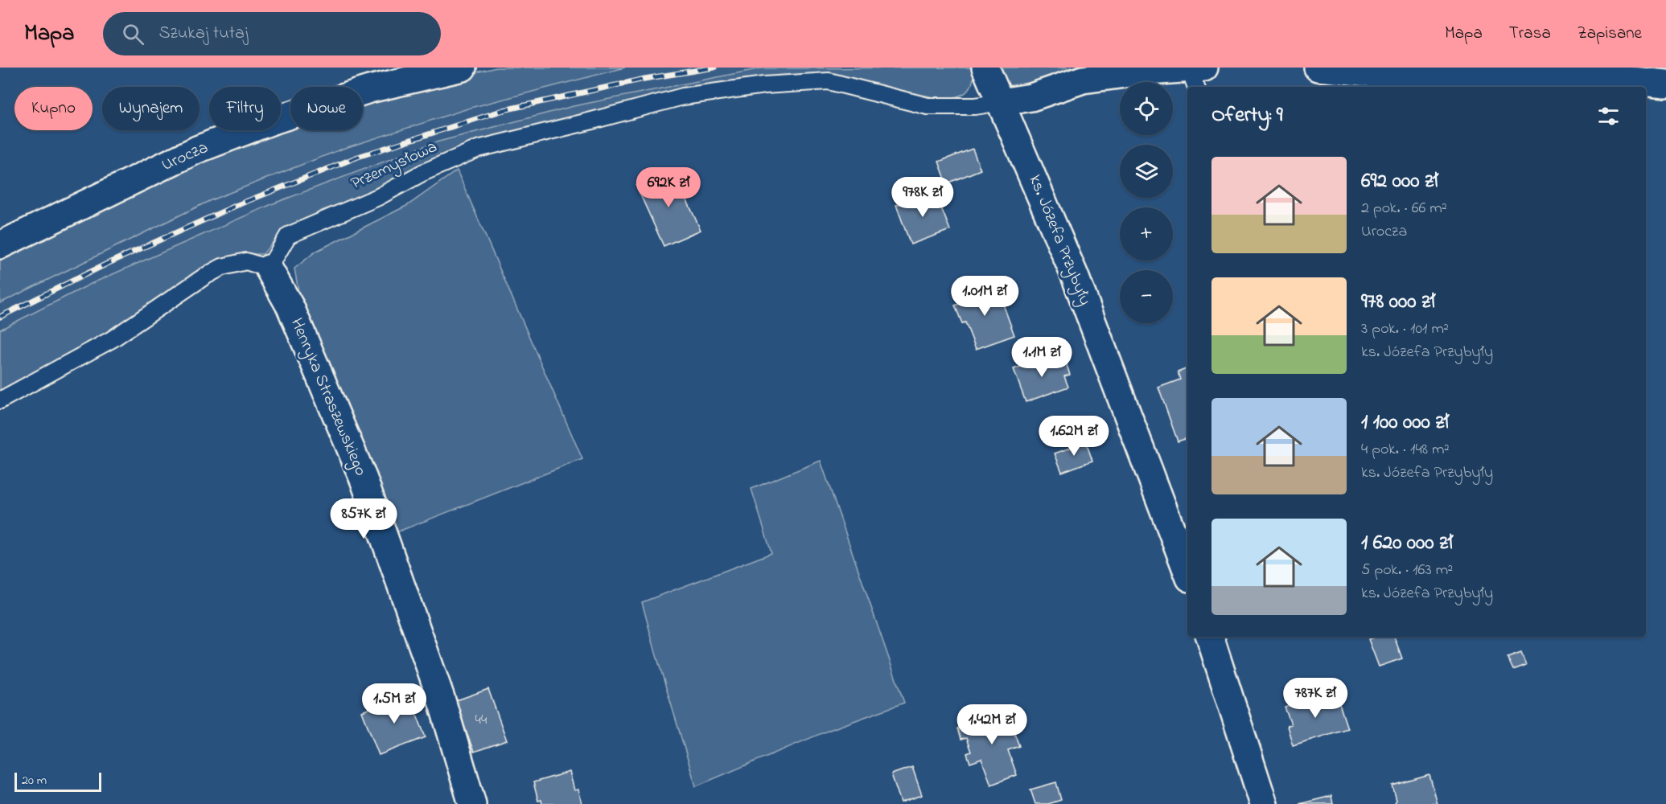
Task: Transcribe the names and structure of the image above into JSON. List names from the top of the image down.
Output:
{
  "streets": {
    "street": ["Urocza", "ks. Józefa Przybyły", "Henryka Straszewskiego"],
    "lane": ["Przemysłowa"]
  },
  "crossings": [
    ["Przemysłowa", "ks. Józefa Przybyły"],
    ["Przemysłowa", "Henryka Straszewskiego"]
  ],
  "house_numbers": ["44"],
  "scale_bar": "20 m",
  "page": {
    "header": "Mapa",
    "search": "Szukaj tutaj",
    "nav": ["Mapa", "Trasa", "Zapisane"],
    "map_buttons": ["+", "−"],
    "chip": [
      "Kupno",
      "Wynajem",
      "Filtry",
      "Nowe"
    ],
    "heading": "Oferty: 9",
    "list": [
      {
        "name": "692 000 zł",
        "note": "2 pok. · 66 m² · Urocza"
      },
      {
        "name": "978 000 zł",
        "note": "3 pok. · 101 m² · ks. Józefa Przybyły"
      },
      {
        "name": "1 100 000 zł",
        "note": "4 pok. · 148 m² · ks. Józefa Przybyły"
      },
      {
        "name": "1 620 000 zł",
        "note": "5 pok. · 163 m² · ks. Józefa Przybyły"
      }
    ],
    "price": [
      "692K zł",
      "978K zł",
      "1.01M zł",
      "1.1M zł",
      "1.62M zł",
      "857K zł",
      "787K zł",
      "1.5M zł",
      "1.42M zł"
    ],
    "scale": "20 m"
  }
}
